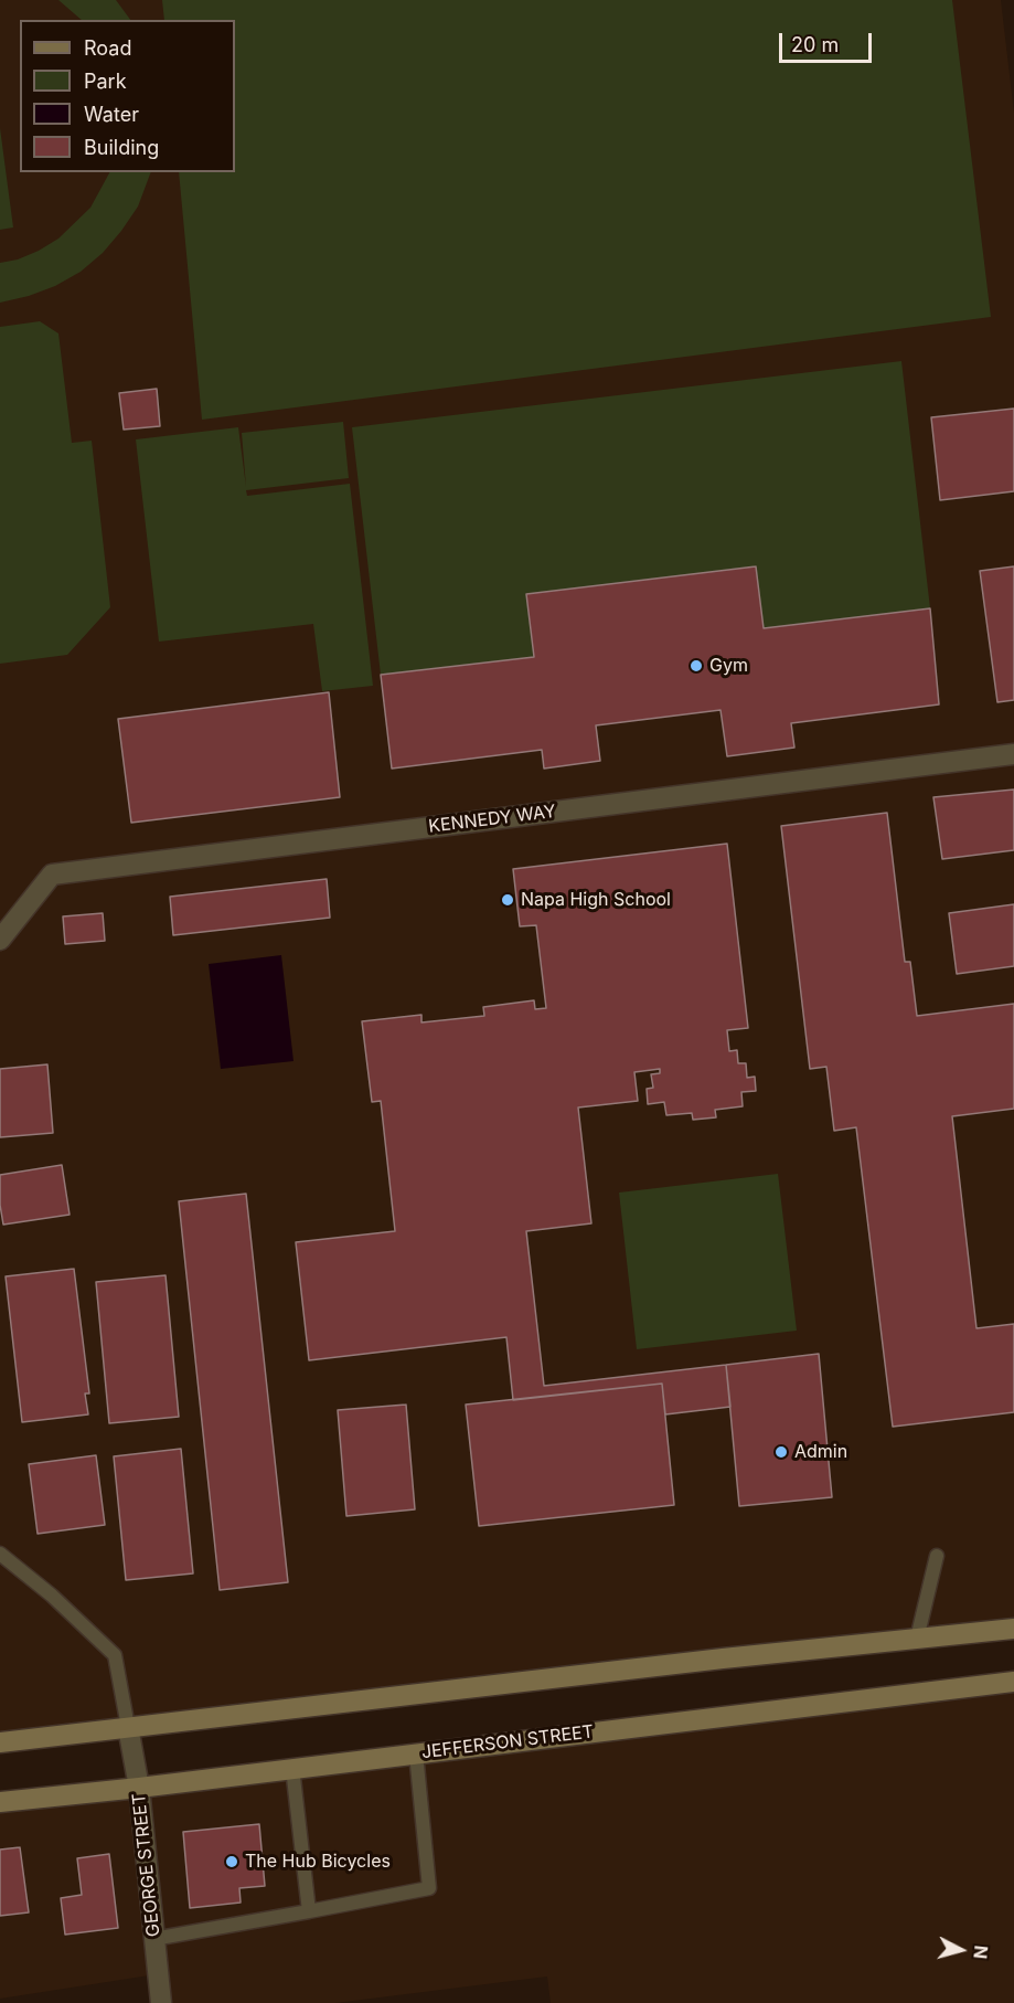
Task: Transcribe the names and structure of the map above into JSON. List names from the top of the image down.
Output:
{
  "streets": {
    "main road": ["JEFFERSON STREET"],
    "street": ["KENNEDY WAY", "GEORGE STREET"]
  },
  "crossings": [
    ["JEFFERSON STREET", "GEORGE STREET"]
  ],
  "places": [
    "Gym",
    "Napa High School",
    "Admin",
    "The Hub Bicycles"
  ],
  "legend": [
    "Road",
    "Park",
    "Water",
    "Building"
  ],
  "scale_bar": "20 m",
  "north": "right"
}
